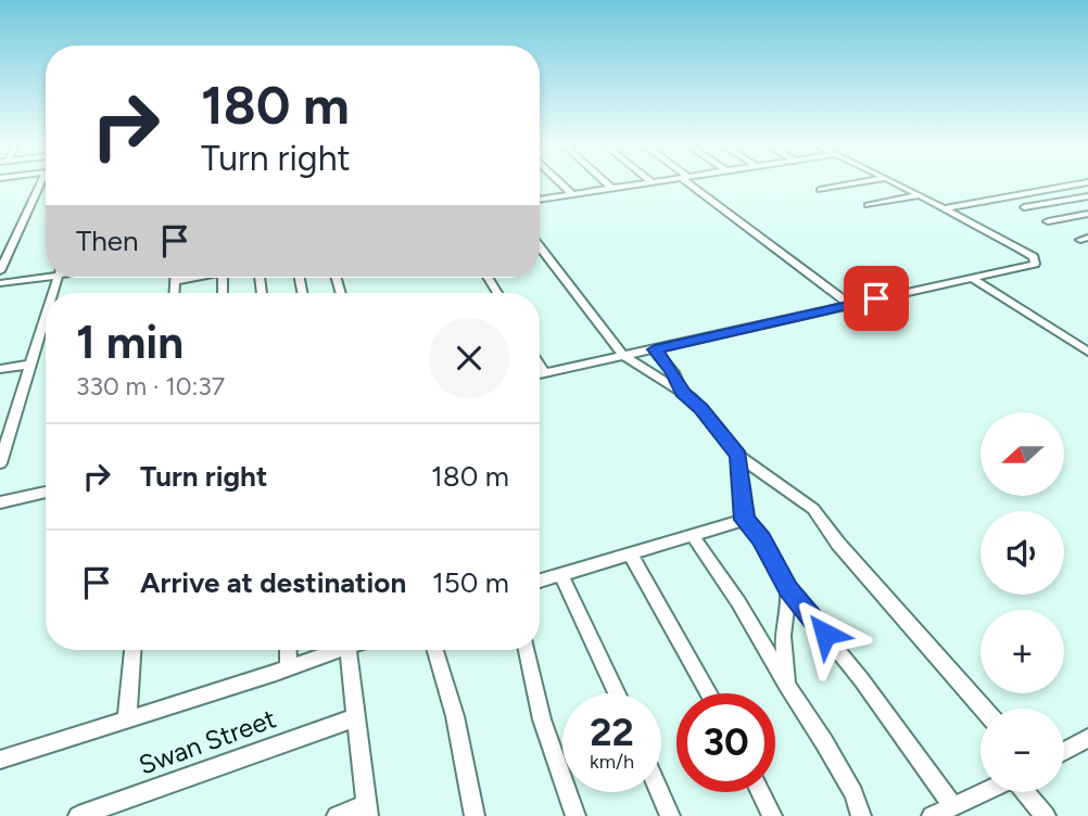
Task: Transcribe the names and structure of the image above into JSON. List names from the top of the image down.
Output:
{
  "streets": {
    "street": ["Swan Street"]
  },
  "north": "left",
  "page": {
    "turn": ["180 m", "Turn right"],
    "then": "Then",
    "heading": ["1 min", "330 m · 10:37"],
    "map_buttons": ["+", "−"],
    "list": [
      {
        "name": "Turn right",
        "value": "180 m"
      },
      {
        "name": "Arrive at destination",
        "value": "150 m"
      }
    ],
    "speed": "22 km/h",
    "limit": "30"
  }
}
